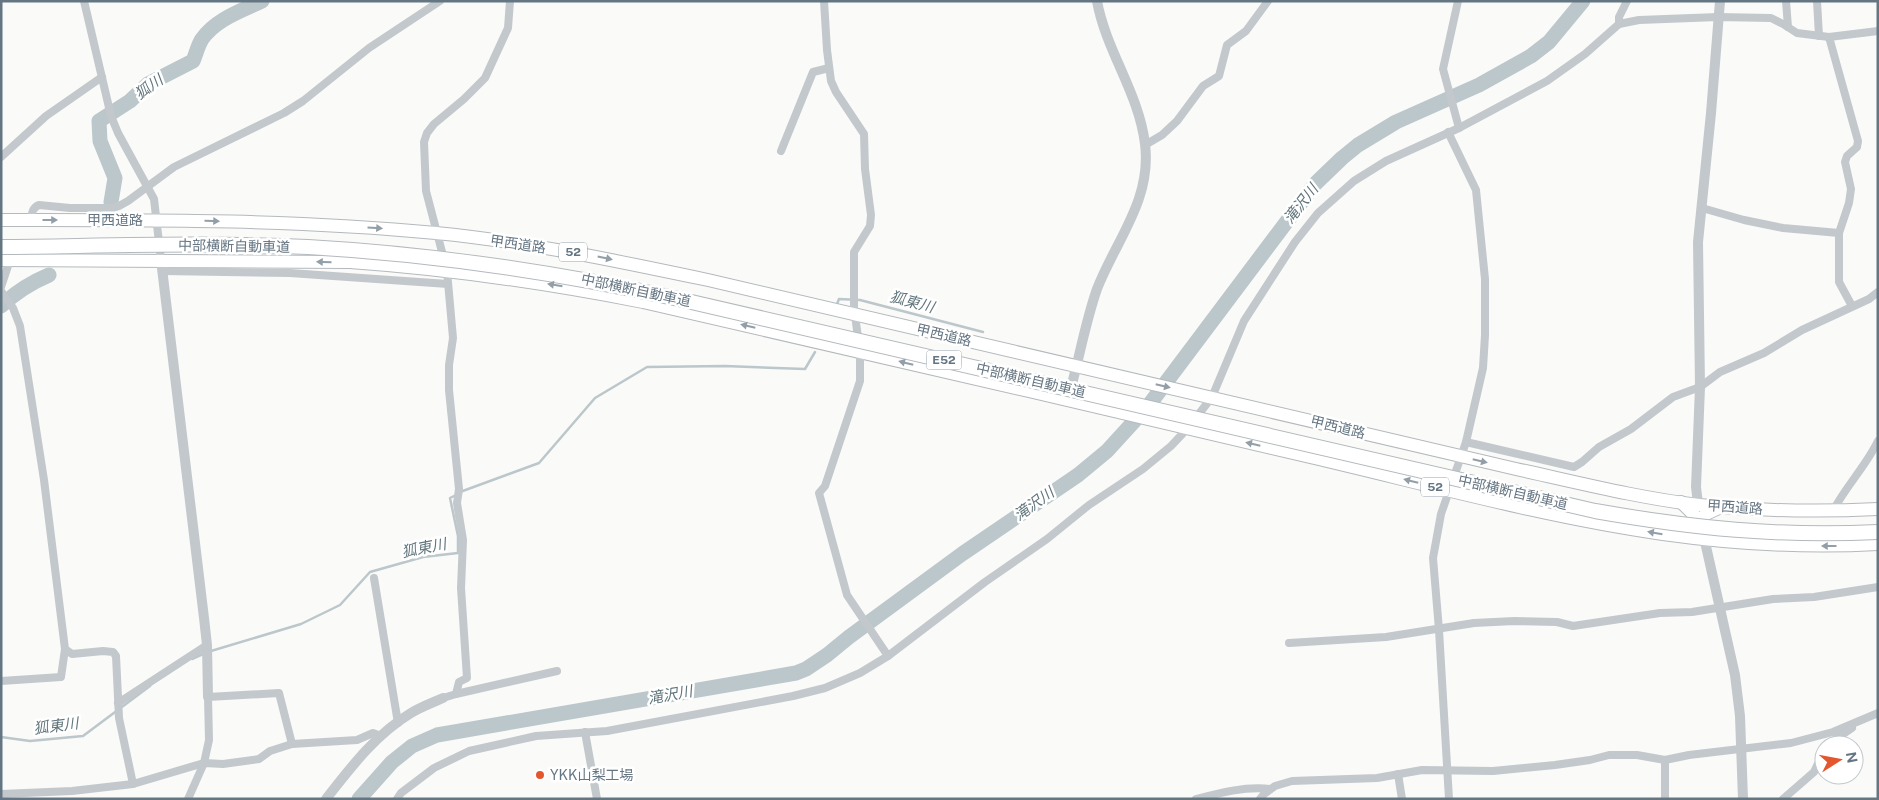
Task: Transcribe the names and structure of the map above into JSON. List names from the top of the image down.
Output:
{
  "streets": {
    "highway": [
      "甲西道路",
      "中部横断自動車道",
      "52",
      "E52"
    ]
  },
  "water": ["狐川", "滝沢川", "狐東川"],
  "places": ["YKK山梨工場"],
  "north": "right"
}
